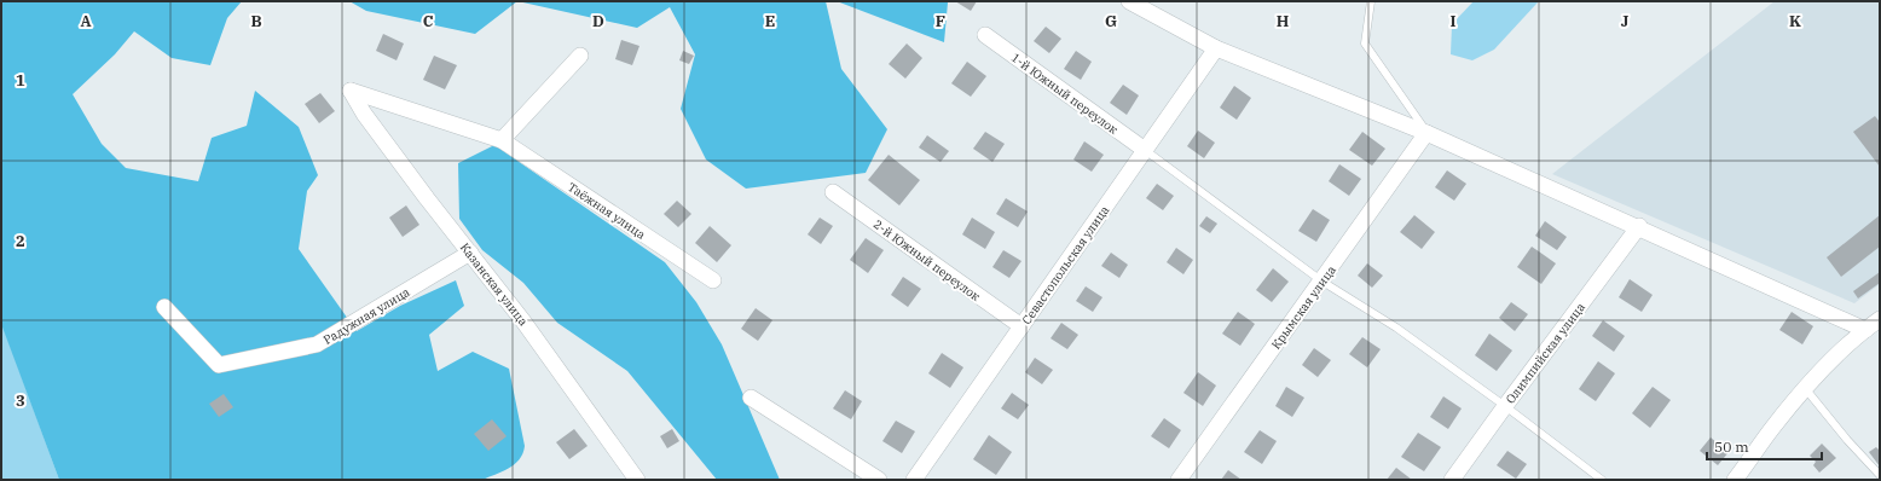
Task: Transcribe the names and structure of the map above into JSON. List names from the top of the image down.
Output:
{
  "streets": {
    "street": [
      "1-й Южный переулок",
      "Таёжная улица",
      "2-й Южный переулок",
      "Севастопольская улица",
      "Казанская улица",
      "Крымская улица",
      "Радужная улица",
      "Олимпийская улица"
    ]
  },
  "crossings": [
    ["1-й Южный переулок", "Севастопольская улица"],
    ["Таёжная улица", "Казанская улица"],
    ["2-й Южный переулок", "Севастопольская улица"],
    ["Казанская улица", "Радужная улица"]
  ],
  "scale_bar": "50 m",
  "grid": {
    "columns": [
      "A",
      "B",
      "C",
      "D",
      "E",
      "F",
      "G",
      "H",
      "I",
      "J",
      "K"
    ],
    "rows": ["1", "2", "3"]
  }
}
